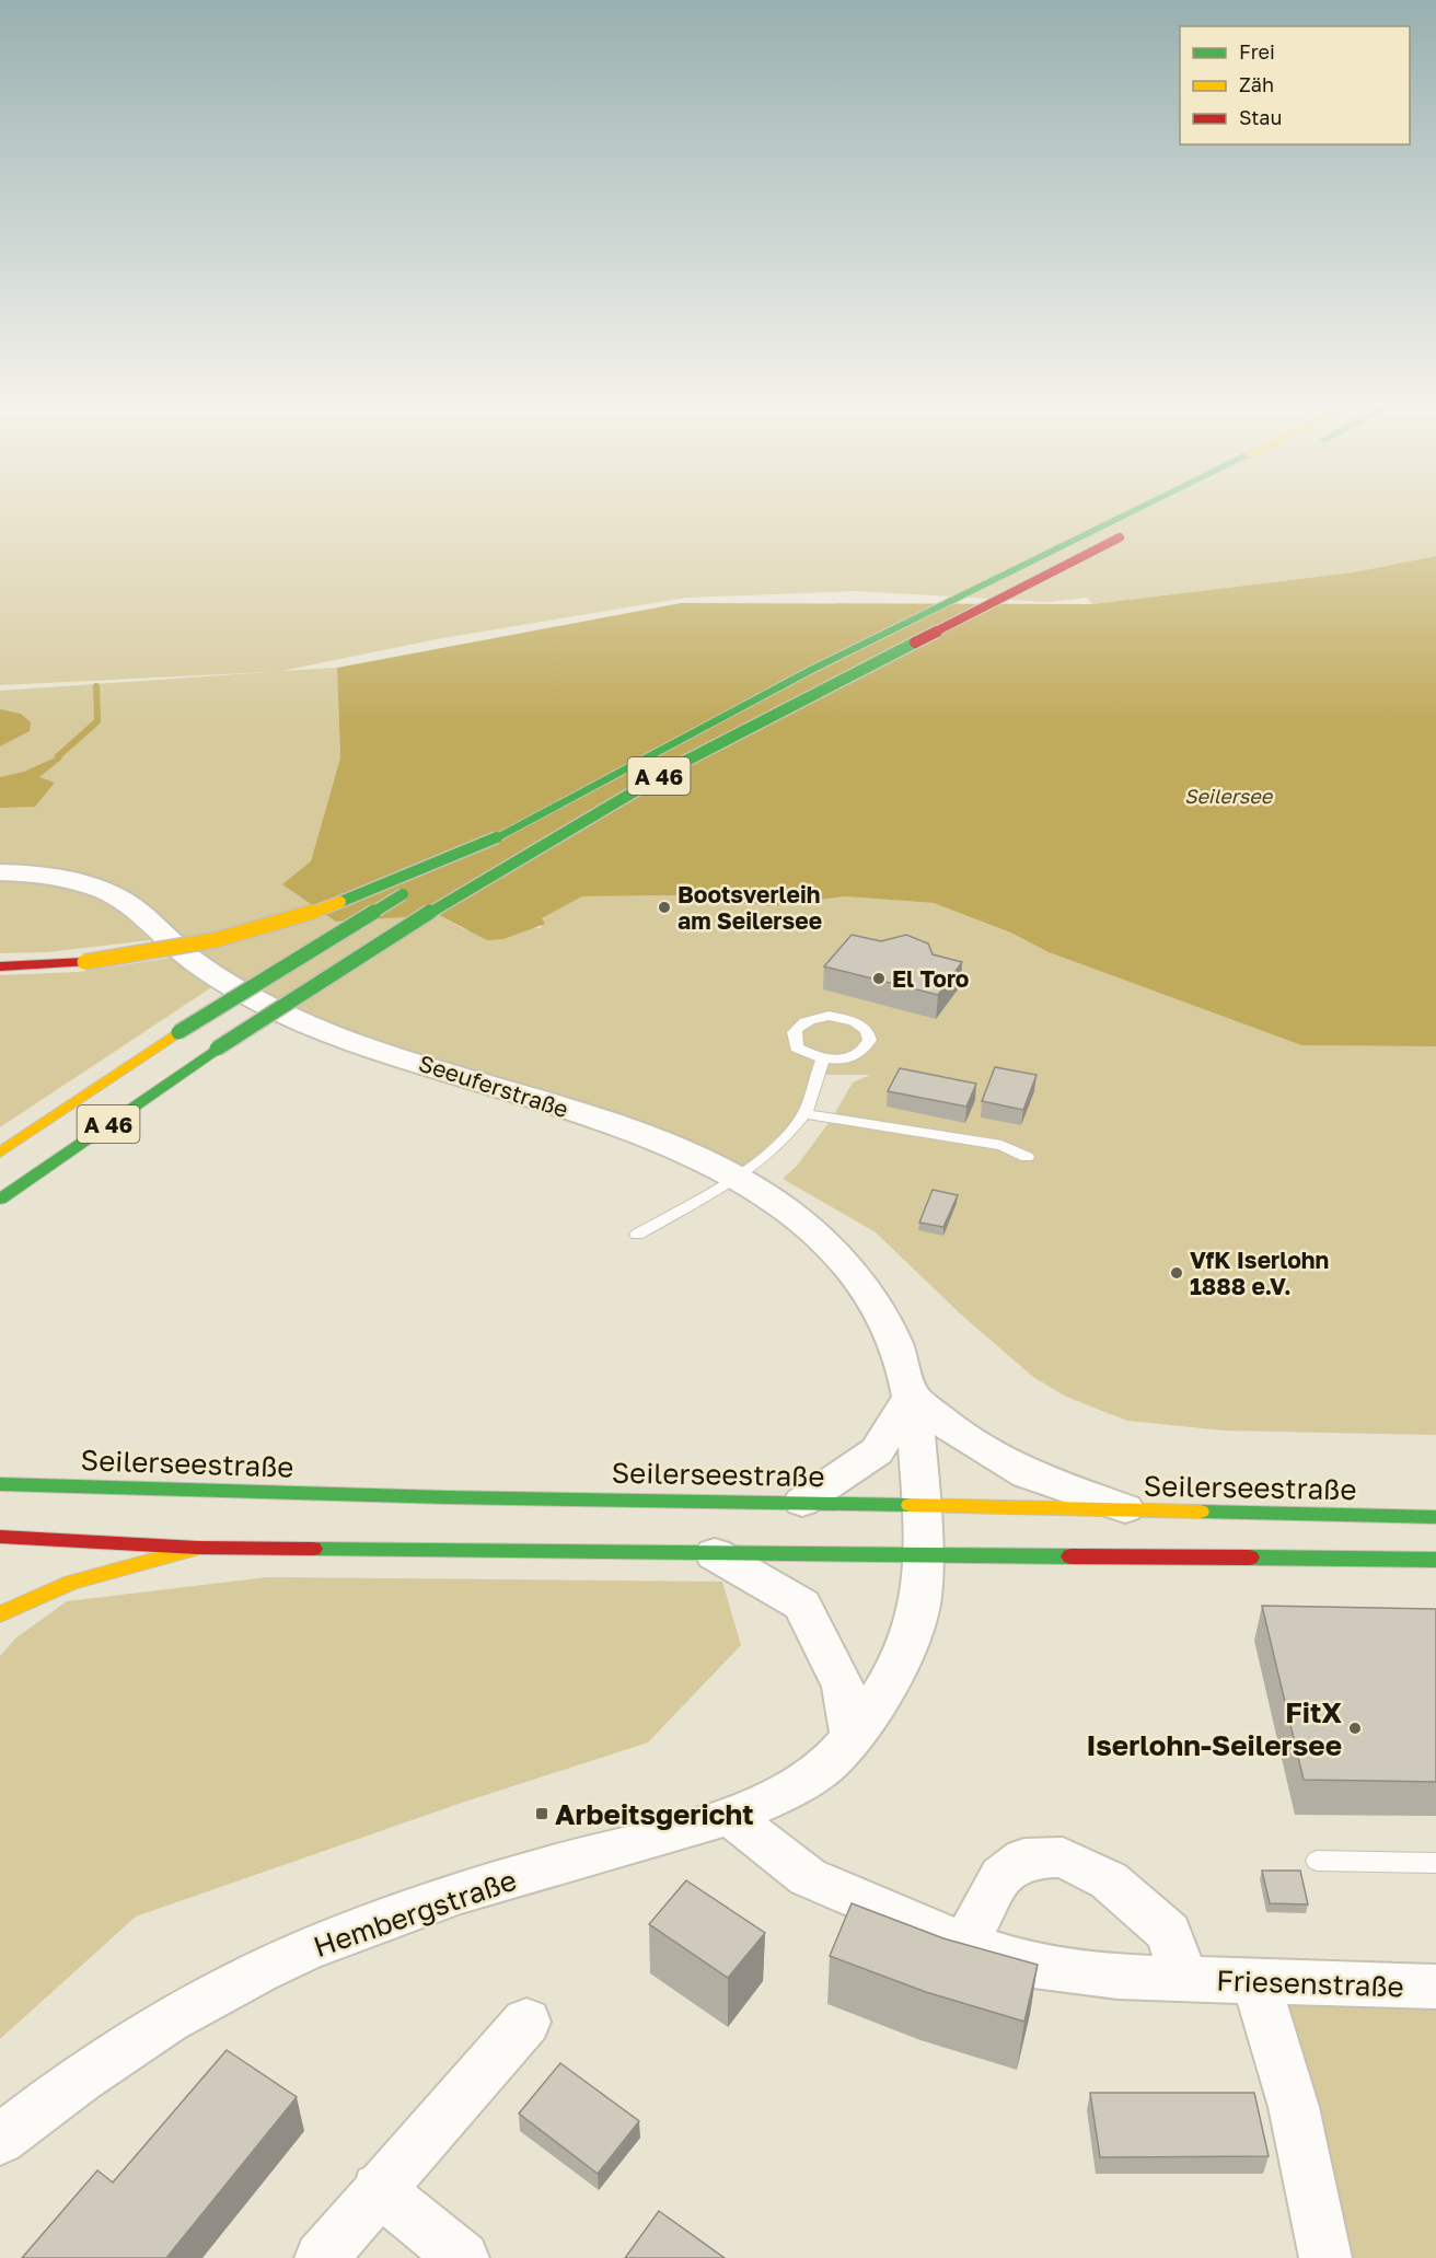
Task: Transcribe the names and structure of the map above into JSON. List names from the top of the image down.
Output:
{
  "streets": {
    "main road": ["A 46", "Seilerseestraße"],
    "street": ["Seeuferstraße", "Hembergstraße", "Friesenstraße"]
  },
  "crossings": [
    ["Seeuferstraße", "Seilerseestraße"],
    ["Seeuferstraße", "Hembergstraße"],
    ["Hembergstraße", "Friesenstraße"]
  ],
  "water": ["Seilersee"],
  "places": {
    "other": [
      "Bootsverleih am Seilersee",
      "El Toro",
      "VfK Iserlohn 1888 e.V.",
      "FitX Iserlohn-Seilersee"
    ],
    "transit": ["Arbeitsgericht"]
  },
  "legend": ["Frei", "Zäh", "Stau"]
}
